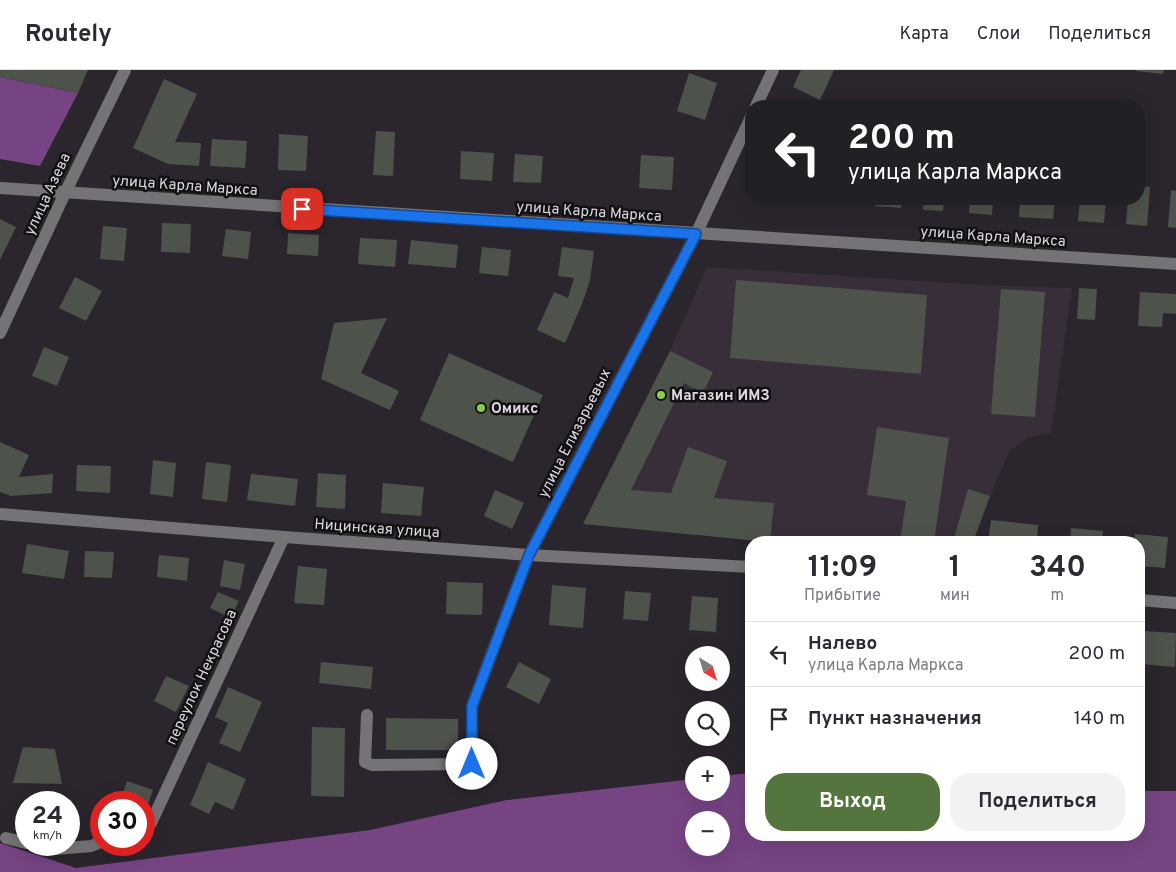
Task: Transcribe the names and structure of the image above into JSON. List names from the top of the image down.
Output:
{
  "streets": {
    "street": [
      "улица Карла Маркса",
      "улица Азева",
      "улица Елизарьевых",
      "Ницинская улица",
      "переулок Некрасова"
    ]
  },
  "crossings": [
    ["улица Карла Маркса", "улица Азева"],
    ["улица Карла Маркса", "улица Елизарьевых"],
    ["улица Елизарьевых", "Ницинская улица"],
    ["Ницинская улица", "переулок Некрасова"]
  ],
  "places": ["Магазин ИМЗ", "Омикс"],
  "north": "bottom right",
  "page": {
    "header": "Routely",
    "nav": ["Карта", "Слои", "Поделиться"],
    "turn": ["200 m", "улица Карла Маркса"],
    "eta": [
      "11:09",
      "Прибытие",
      "1",
      "мин",
      "340",
      "m"
    ],
    "list": [
      {
        "name": "Налево",
        "note": "улица Карла Маркса",
        "value": "200 m"
      },
      {
        "name": "Пункт назначения",
        "value": "140 m"
      }
    ],
    "map_buttons": ["+", "−"],
    "buttons": ["Выход", "Поделиться"],
    "speed": "24 km/h",
    "limit": "30"
  }
}
